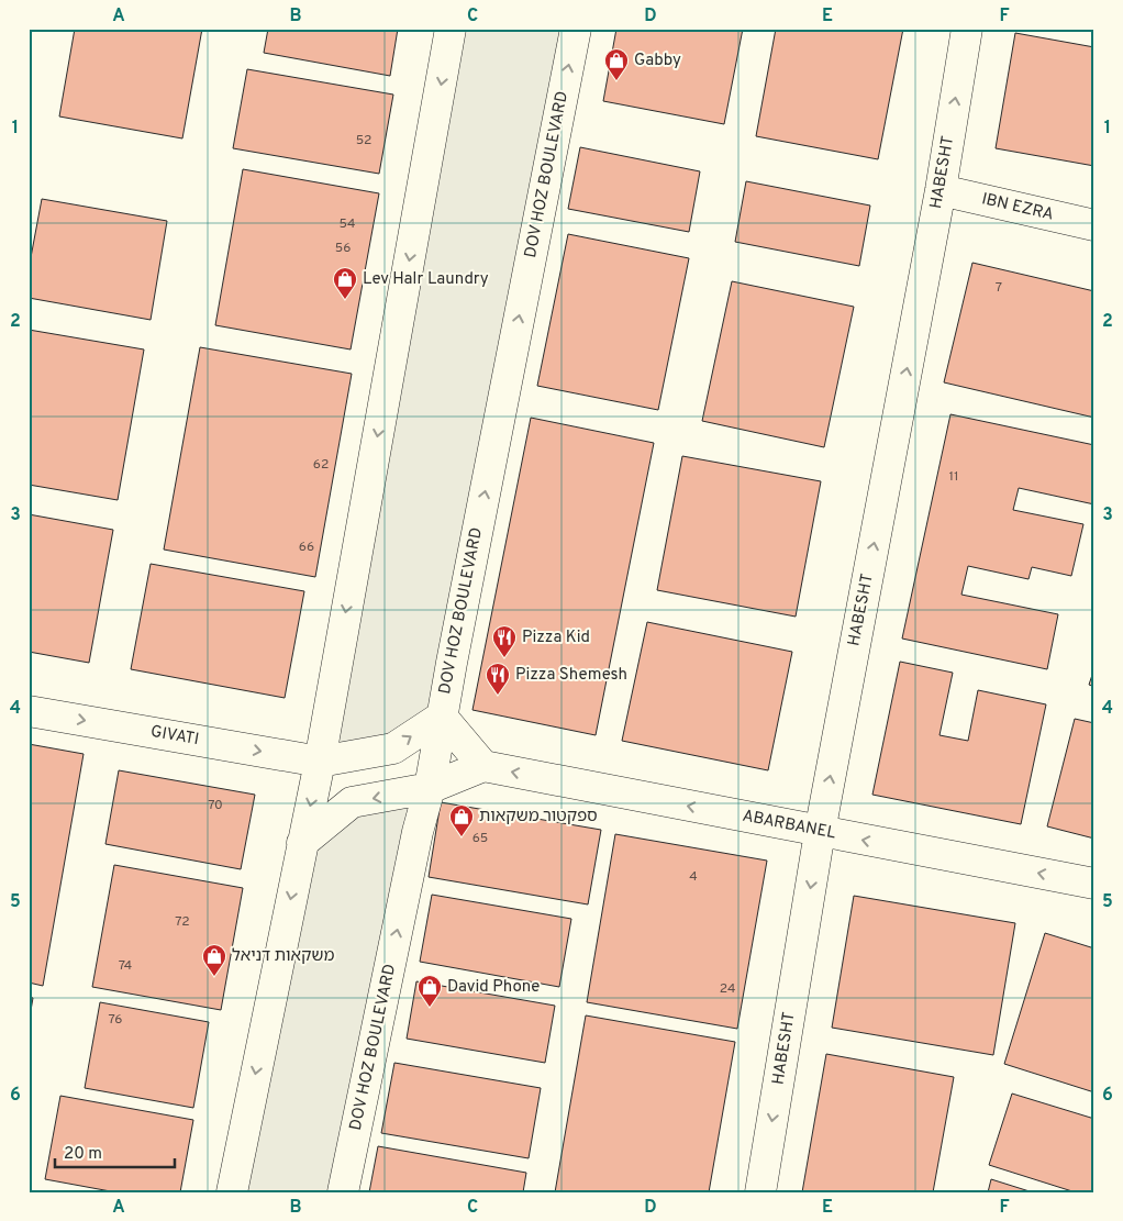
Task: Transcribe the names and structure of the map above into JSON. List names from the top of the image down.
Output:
{
  "streets": {
    "street": [
      "HABESHT",
      "DOV HOZ BOULEVARD",
      "IBN EZRA",
      "GIVATI",
      "ABARBANEL"
    ]
  },
  "crossings": [
    ["HABESHT", "IBN EZRA"],
    ["HABESHT", "ABARBANEL"]
  ],
  "one_way": ["GIVATI", "ABARBANEL"],
  "places": {
    "shop": [
      "Gabby",
      "Lev HaIr Laundry",
      "ספקטור משקאות",
      "משקאות דניאל",
      "David Phone"
    ],
    "restaurant": ["Pizza Kid", "Pizza Shemesh"]
  },
  "house_numbers": [
    "52",
    "54",
    "56",
    "7",
    "62",
    "11",
    "66",
    "70",
    "65",
    "4",
    "72",
    "74",
    "24",
    "76"
  ],
  "scale_bar": "20 m",
  "grid": {
    "columns": [
      "A",
      "B",
      "C",
      "D",
      "E",
      "F"
    ],
    "rows": [
      "1",
      "2",
      "3",
      "4",
      "5",
      "6"
    ]
  }
}
